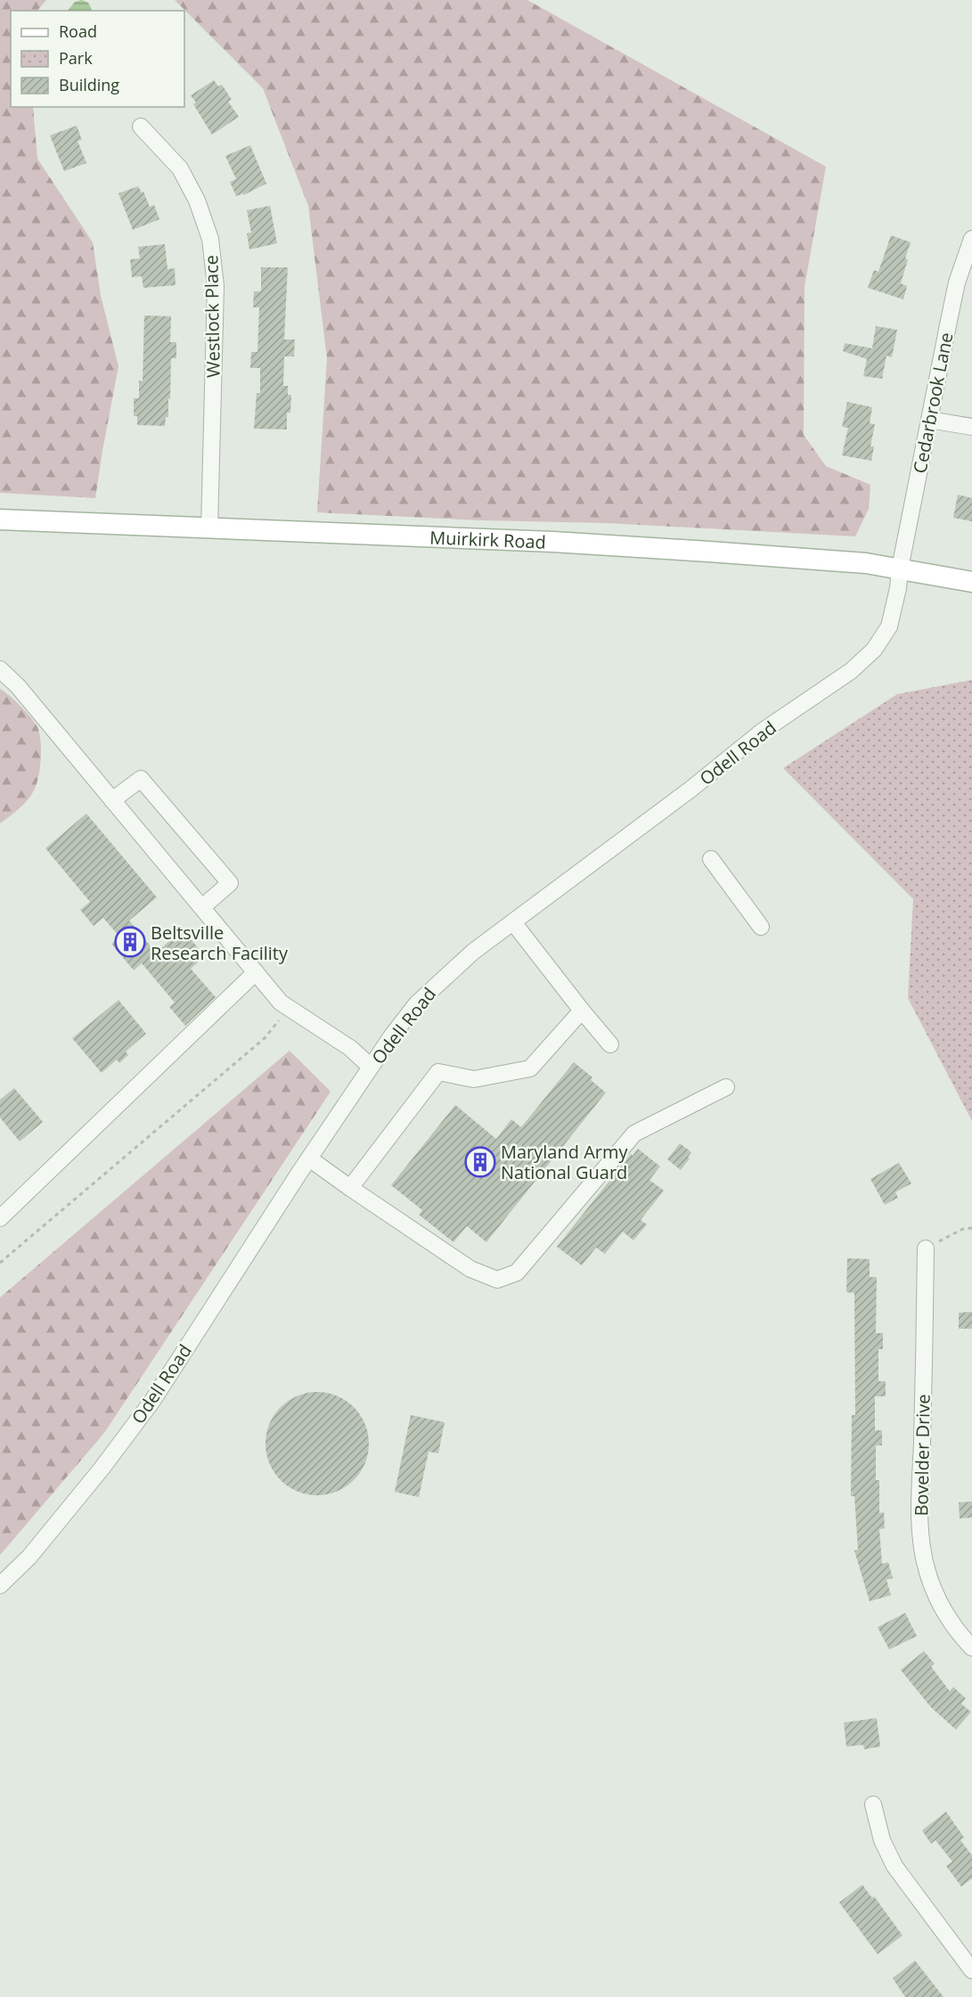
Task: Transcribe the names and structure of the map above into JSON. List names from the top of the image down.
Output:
{
  "streets": {
    "main road": ["Muirkirk Road"],
    "street": [
      "Westlock Place",
      "Cedarbrook Lane",
      "Odell Road",
      "Bovelder Drive"
    ]
  },
  "crossings": [
    ["Westlock Place", "Muirkirk Road"],
    ["Cedarbrook Lane", "Muirkirk Road"],
    ["Cedarbrook Lane", "Odell Road"],
    ["Muirkirk Road", "Odell Road"]
  ],
  "places": {
    "building": ["Beltsville Research Facility", "Maryland Army National Guard"]
  },
  "legend": ["Road", "Park", "Building"]
}
